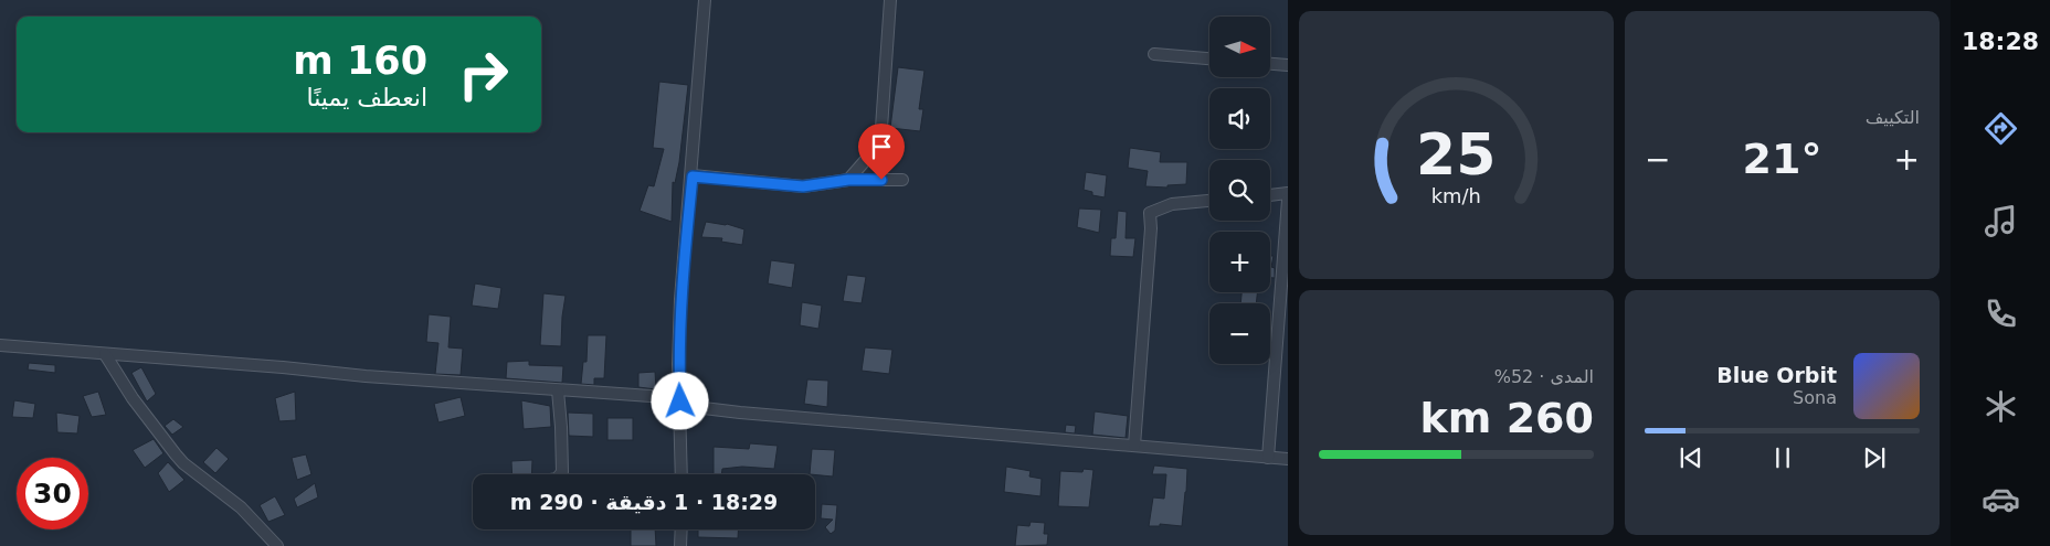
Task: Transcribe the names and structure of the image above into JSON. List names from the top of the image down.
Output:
{
  "north": "right",
  "page": {
    "tabs": "18:28",
    "tile": [
      "التكييف",
      ["المدى · 52%", "260 km"]
    ],
    "map_buttons": ["+", "−"],
    "turn": ["160 m", "انعطف يمينًا"],
    "heat": ["−", "21°", "+"],
    "song": ["Blue Orbit", "Sona"],
    "limit": "30",
    "trip": "18:29 · 1 دقيقة · 290 m",
    "gauge": ["25", "km/h"]
  }
}
